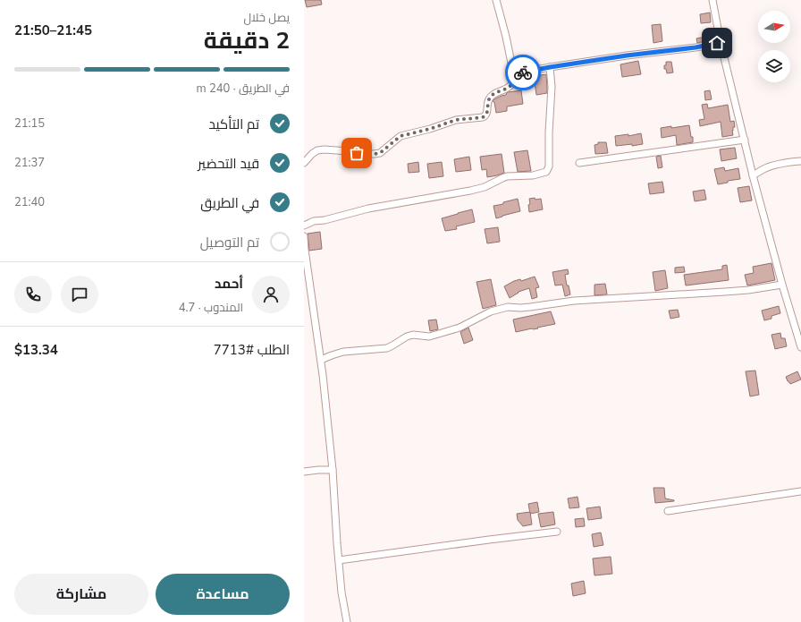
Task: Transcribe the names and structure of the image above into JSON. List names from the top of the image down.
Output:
{
  "north": "right",
  "page": {
    "heading": ["2 دقيقة", "يصل خلال", "21:45–21:50"],
    "panel": [
      "أحمد",
      "المندوب · 4.7",
      "الطلب #7713",
      "$13.34"
    ],
    "bar": "في الطريق · 240 m",
    "list": [
      ["تم التأكيد", "21:15"],
      ["قيد التحضير", "21:37"],
      ["في الطريق", "21:40"],
      "تم التوصيل"
    ],
    "buttons": ["مساعدة", "مشاركة"]
  }
}
